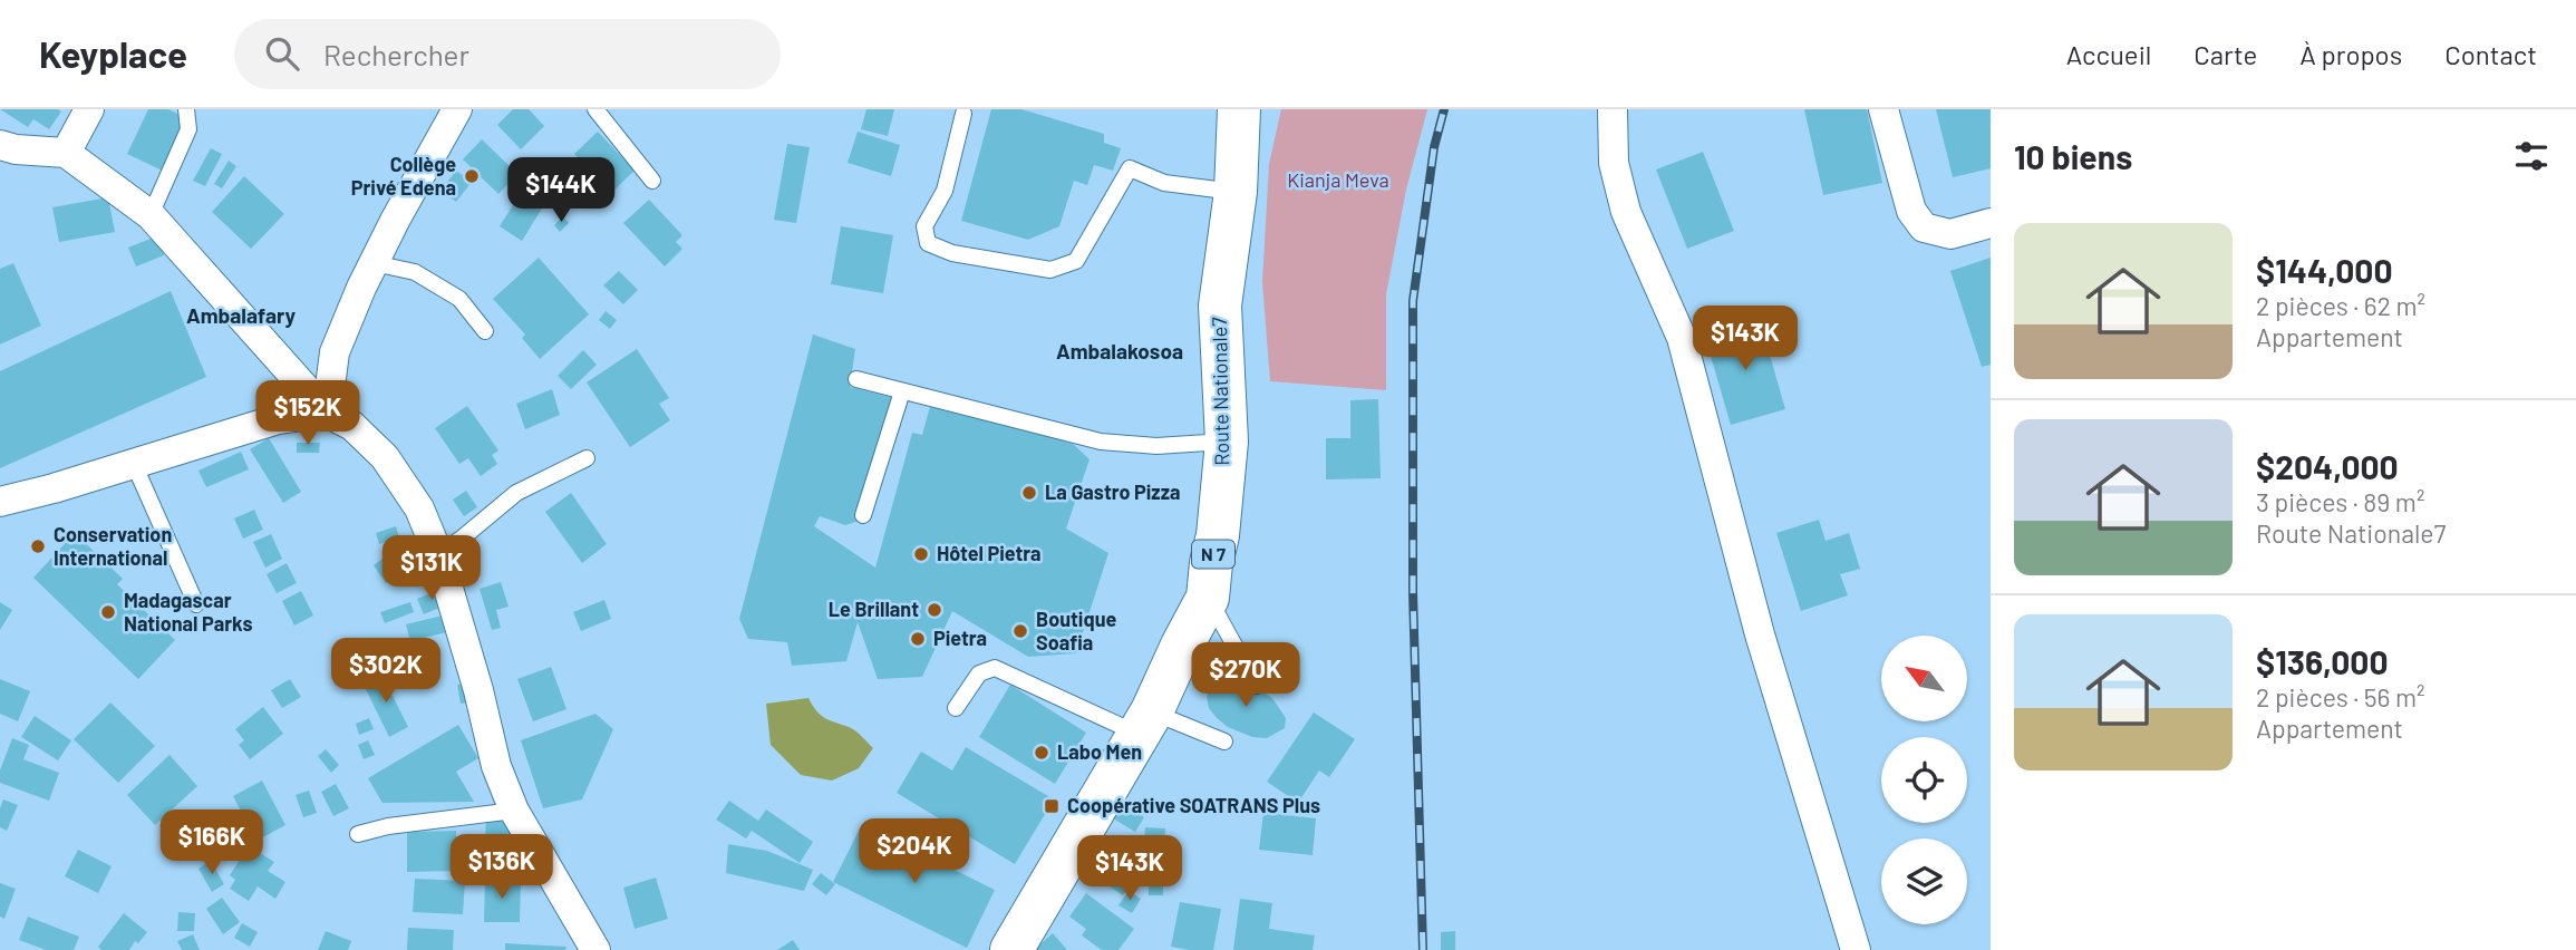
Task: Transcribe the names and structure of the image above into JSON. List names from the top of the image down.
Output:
{
  "streets": {
    "main road": ["Route Nationale7", "N 7"]
  },
  "districts": ["Ambalafary", "Ambalakosoa"],
  "parks": ["Kianja Meva"],
  "places": {
    "other": [
      "Collège Privé Edena",
      "La Gastro Pizza",
      "Conservation International",
      "Hôtel Pietra",
      "Le Brillant",
      "Madagascar National Parks",
      "Boutique Soafia",
      "Pietra",
      "Labo Men"
    ],
    "transit": ["Coopérative SOATRANS Plus"]
  },
  "north": "top left",
  "page": {
    "header": "Keyplace",
    "search": "Rechercher",
    "nav": [
      "Accueil",
      "Carte",
      "À propos",
      "Contact"
    ],
    "heading": "10 biens",
    "price": [
      "$144K",
      "$143K",
      "$152K",
      "$131K",
      "$302K",
      "$270K",
      "$166K",
      "$204K",
      "$136K",
      "$143K"
    ],
    "list": [
      {
        "name": "$144,000",
        "note": "2 pièces · 62 m² · Appartement"
      },
      {
        "name": "$204,000",
        "note": "3 pièces · 89 m² · Route Nationale7"
      },
      {
        "name": "$136,000",
        "note": "2 pièces · 56 m² · Appartement"
      }
    ]
  }
}
